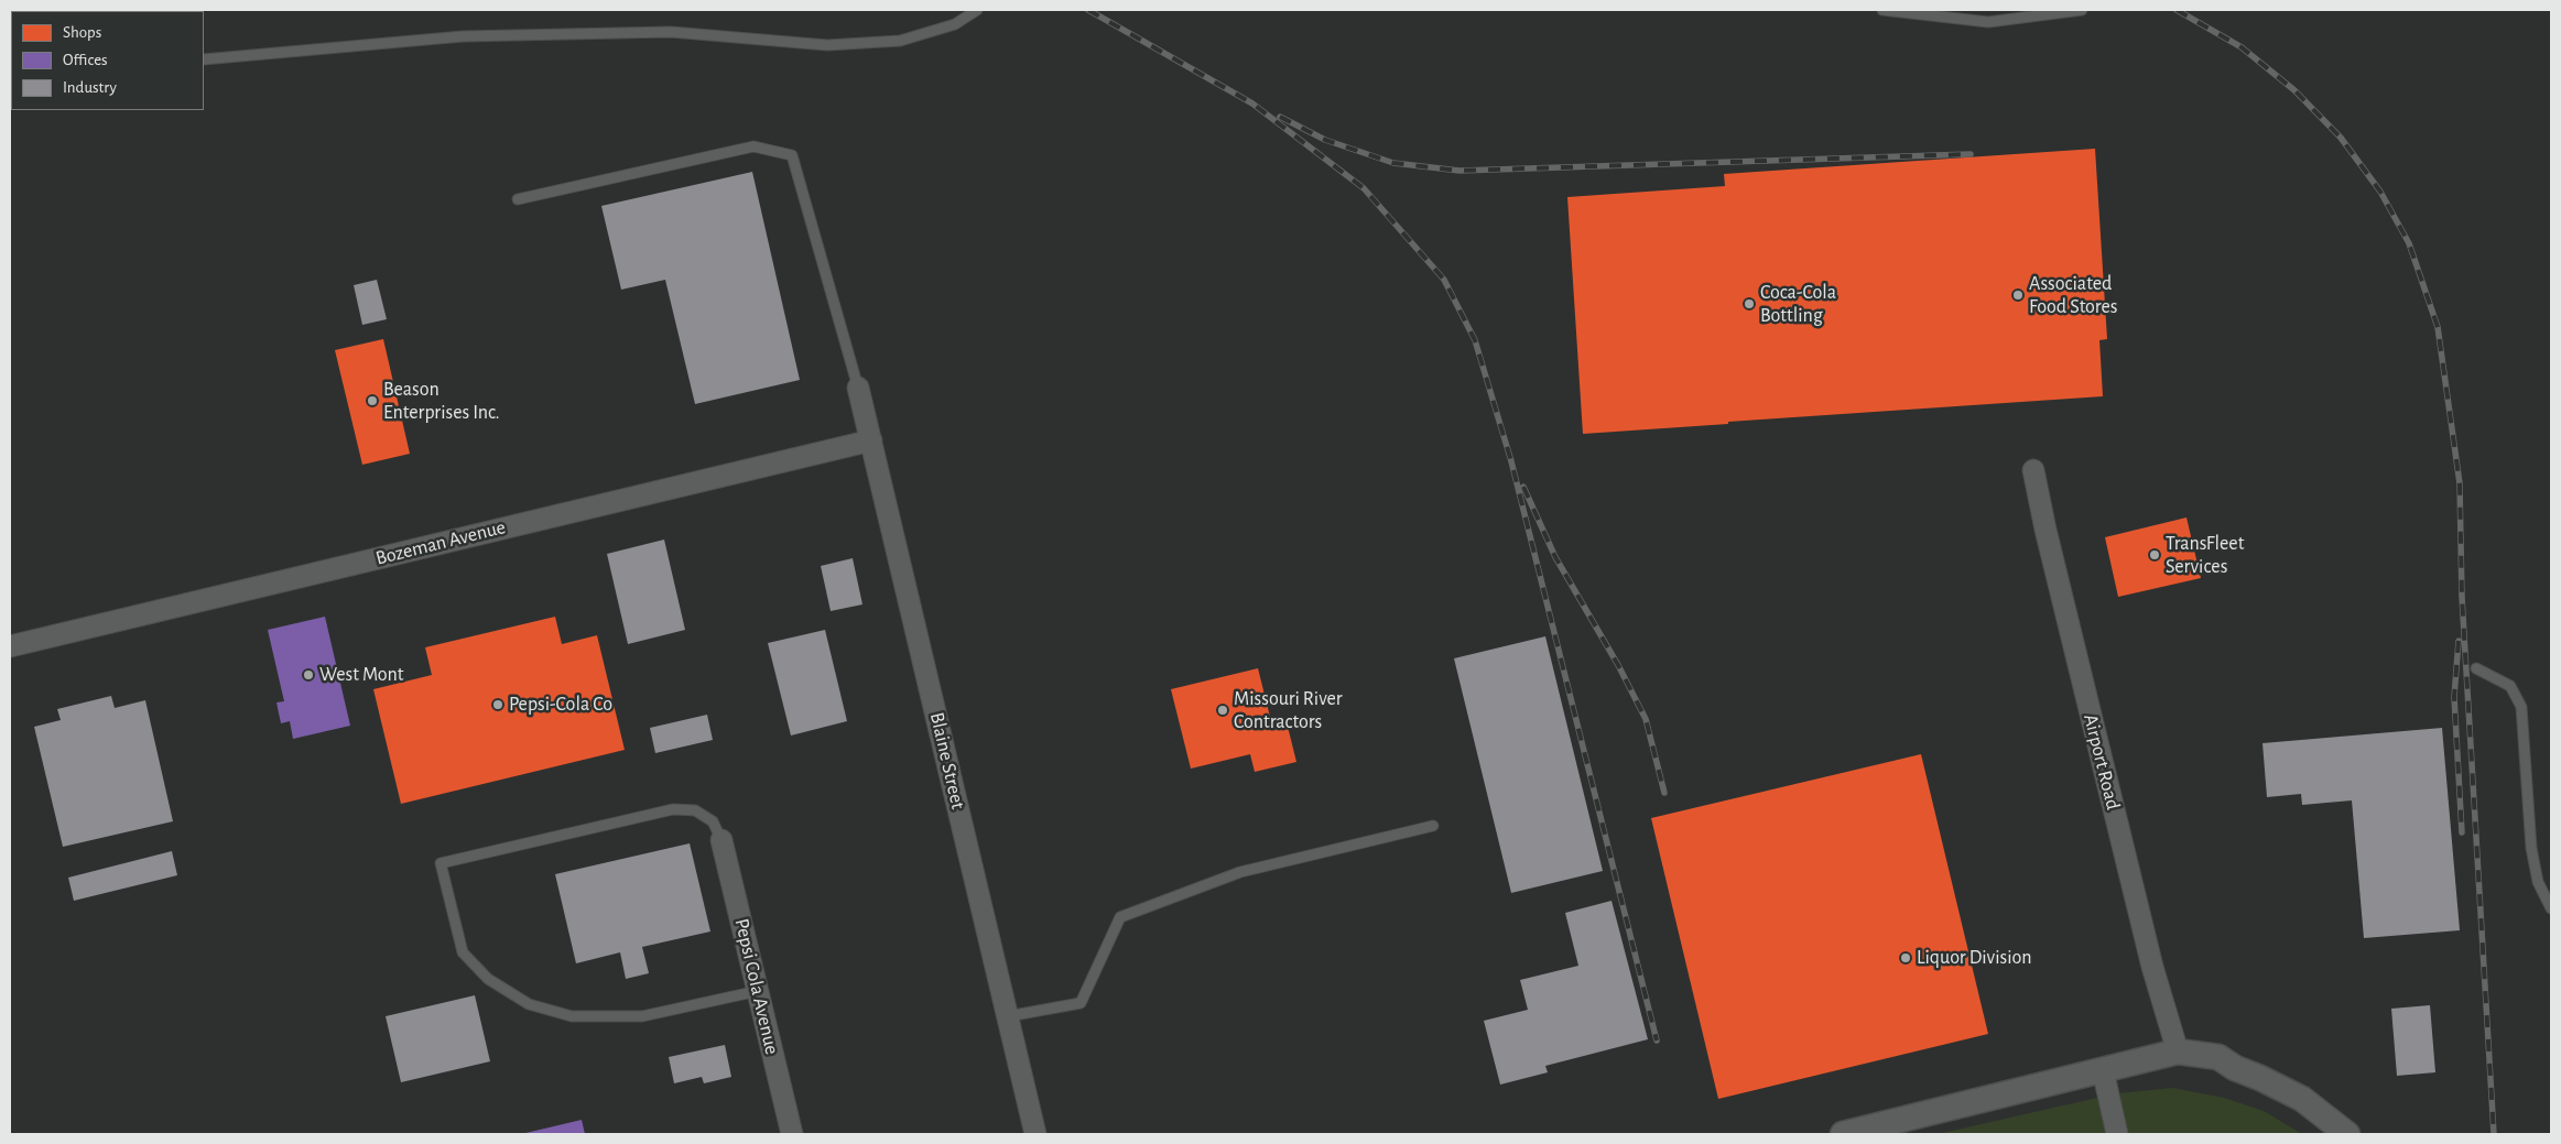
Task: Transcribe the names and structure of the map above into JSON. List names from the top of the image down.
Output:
{
  "streets": {
    "street": [
      "Bozeman Avenue",
      "Blaine Street",
      "Airport Road",
      "Pepsi Cola Avenue"
    ]
  },
  "crossings": [
    ["Bozeman Avenue", "Blaine Street"]
  ],
  "places": [
    "Associated Food Stores",
    "Coca-Cola Bottling",
    "Beason Enterprises Inc.",
    "TransFleet Services",
    "West Mont",
    "Pepsi-Cola Co",
    "Missouri River Contractors",
    "Liquor Division"
  ],
  "legend": ["Shops", "Offices", "Industry"]
}
